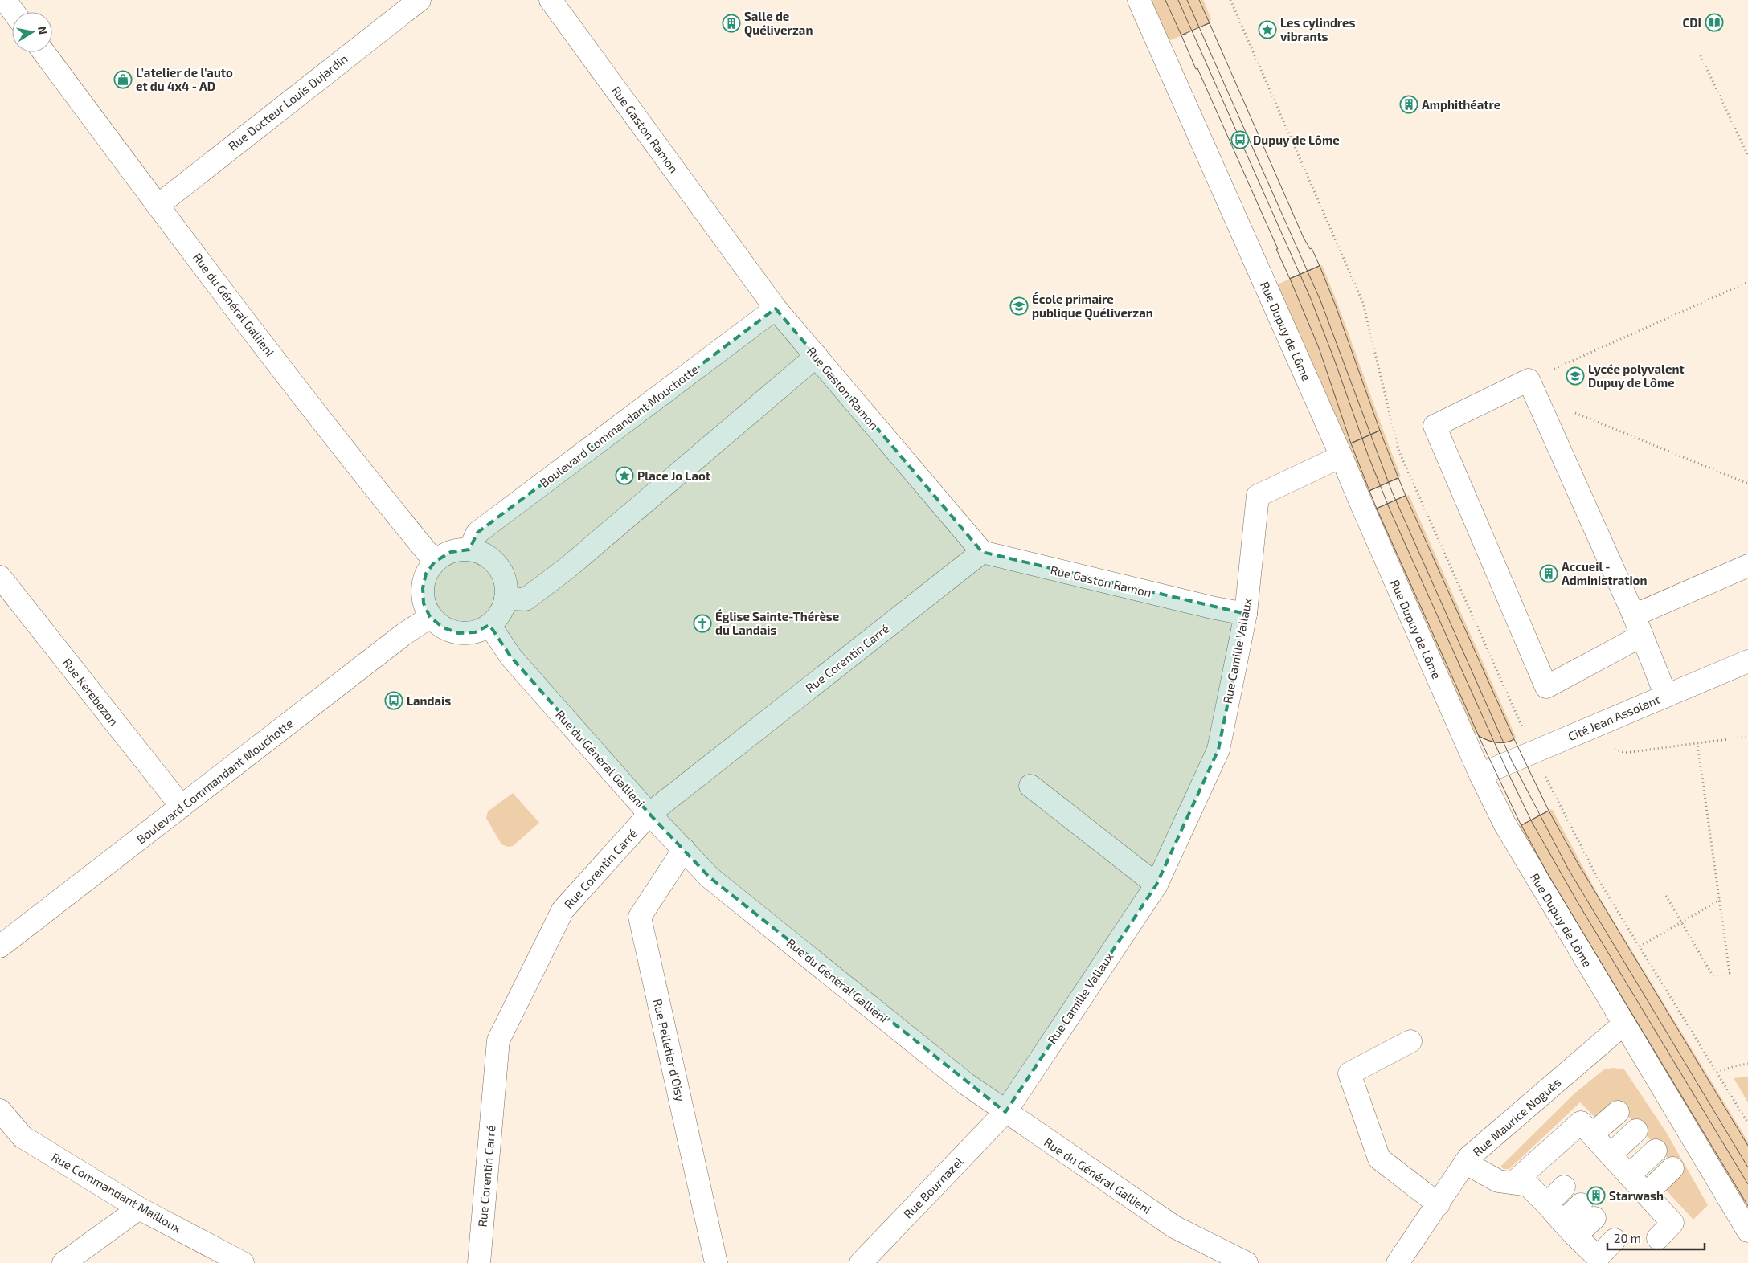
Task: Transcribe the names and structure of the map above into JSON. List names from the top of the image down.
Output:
{
  "streets": {
    "street": [
      "Rue Docteur Louis Dujardin",
      "Rue Gaston Ramon",
      "Rue du Général Gallieni",
      "Rue Dupuy de Lôme",
      "Boulevard Commandant Mouchotte",
      "Rue Camille Vallaux",
      "Rue Corentin Carré",
      "Rue Kerebezon",
      "Cité Jean Assolant",
      "Rue Pelletier d'Oisy",
      "Rue Maurice Noguès",
      "Rue Bournazel",
      "Rue Commandant Mailloux"
    ]
  },
  "crossings": [
    ["Rue Docteur Louis Dujardin", "Rue du Général Gallieni"],
    ["Rue Gaston Ramon", "Boulevard Commandant Mouchotte"],
    ["Rue Gaston Ramon", "Rue Camille Vallaux"],
    ["Rue Gaston Ramon", "Rue Corentin Carré"],
    ["Rue du Général Gallieni", "Boulevard Commandant Mouchotte"],
    ["Rue du Général Gallieni", "Rue Camille Vallaux"],
    ["Rue du Général Gallieni", "Rue Corentin Carré"],
    ["Rue du Général Gallieni", "Rue Pelletier d'Oisy"],
    ["Rue du Général Gallieni", "Rue Bournazel"],
    ["Rue Dupuy de Lôme", "Rue Camille Vallaux"],
    ["Rue Dupuy de Lôme", "Cité Jean Assolant"],
    ["Rue Dupuy de Lôme", "Rue Maurice Noguès"],
    ["Boulevard Commandant Mouchotte", "Rue Kerebezon"],
    ["Rue Camille Vallaux", "Rue Bournazel"]
  ],
  "places": {
    "library": ["CDI"],
    "building": [
      "Salle de Quéliverzan",
      "Amphithéatre",
      "Accueil - Administration",
      "Starwash"
    ],
    "place": ["Les cylindres vibrants", "Place Jo Laot"],
    "shop": ["L'atelier de l'auto et du 4x4 - AD"],
    "bus stop": ["Dupuy de Lôme", "Landais"],
    "school or university": ["École primaire publique Quéliverzan", "Lycée polyvalent Dupuy de Lôme"],
    "church": ["Église Sainte-Thérèse du Landais"]
  },
  "scale_bar": "20 m",
  "north": "right"
}
